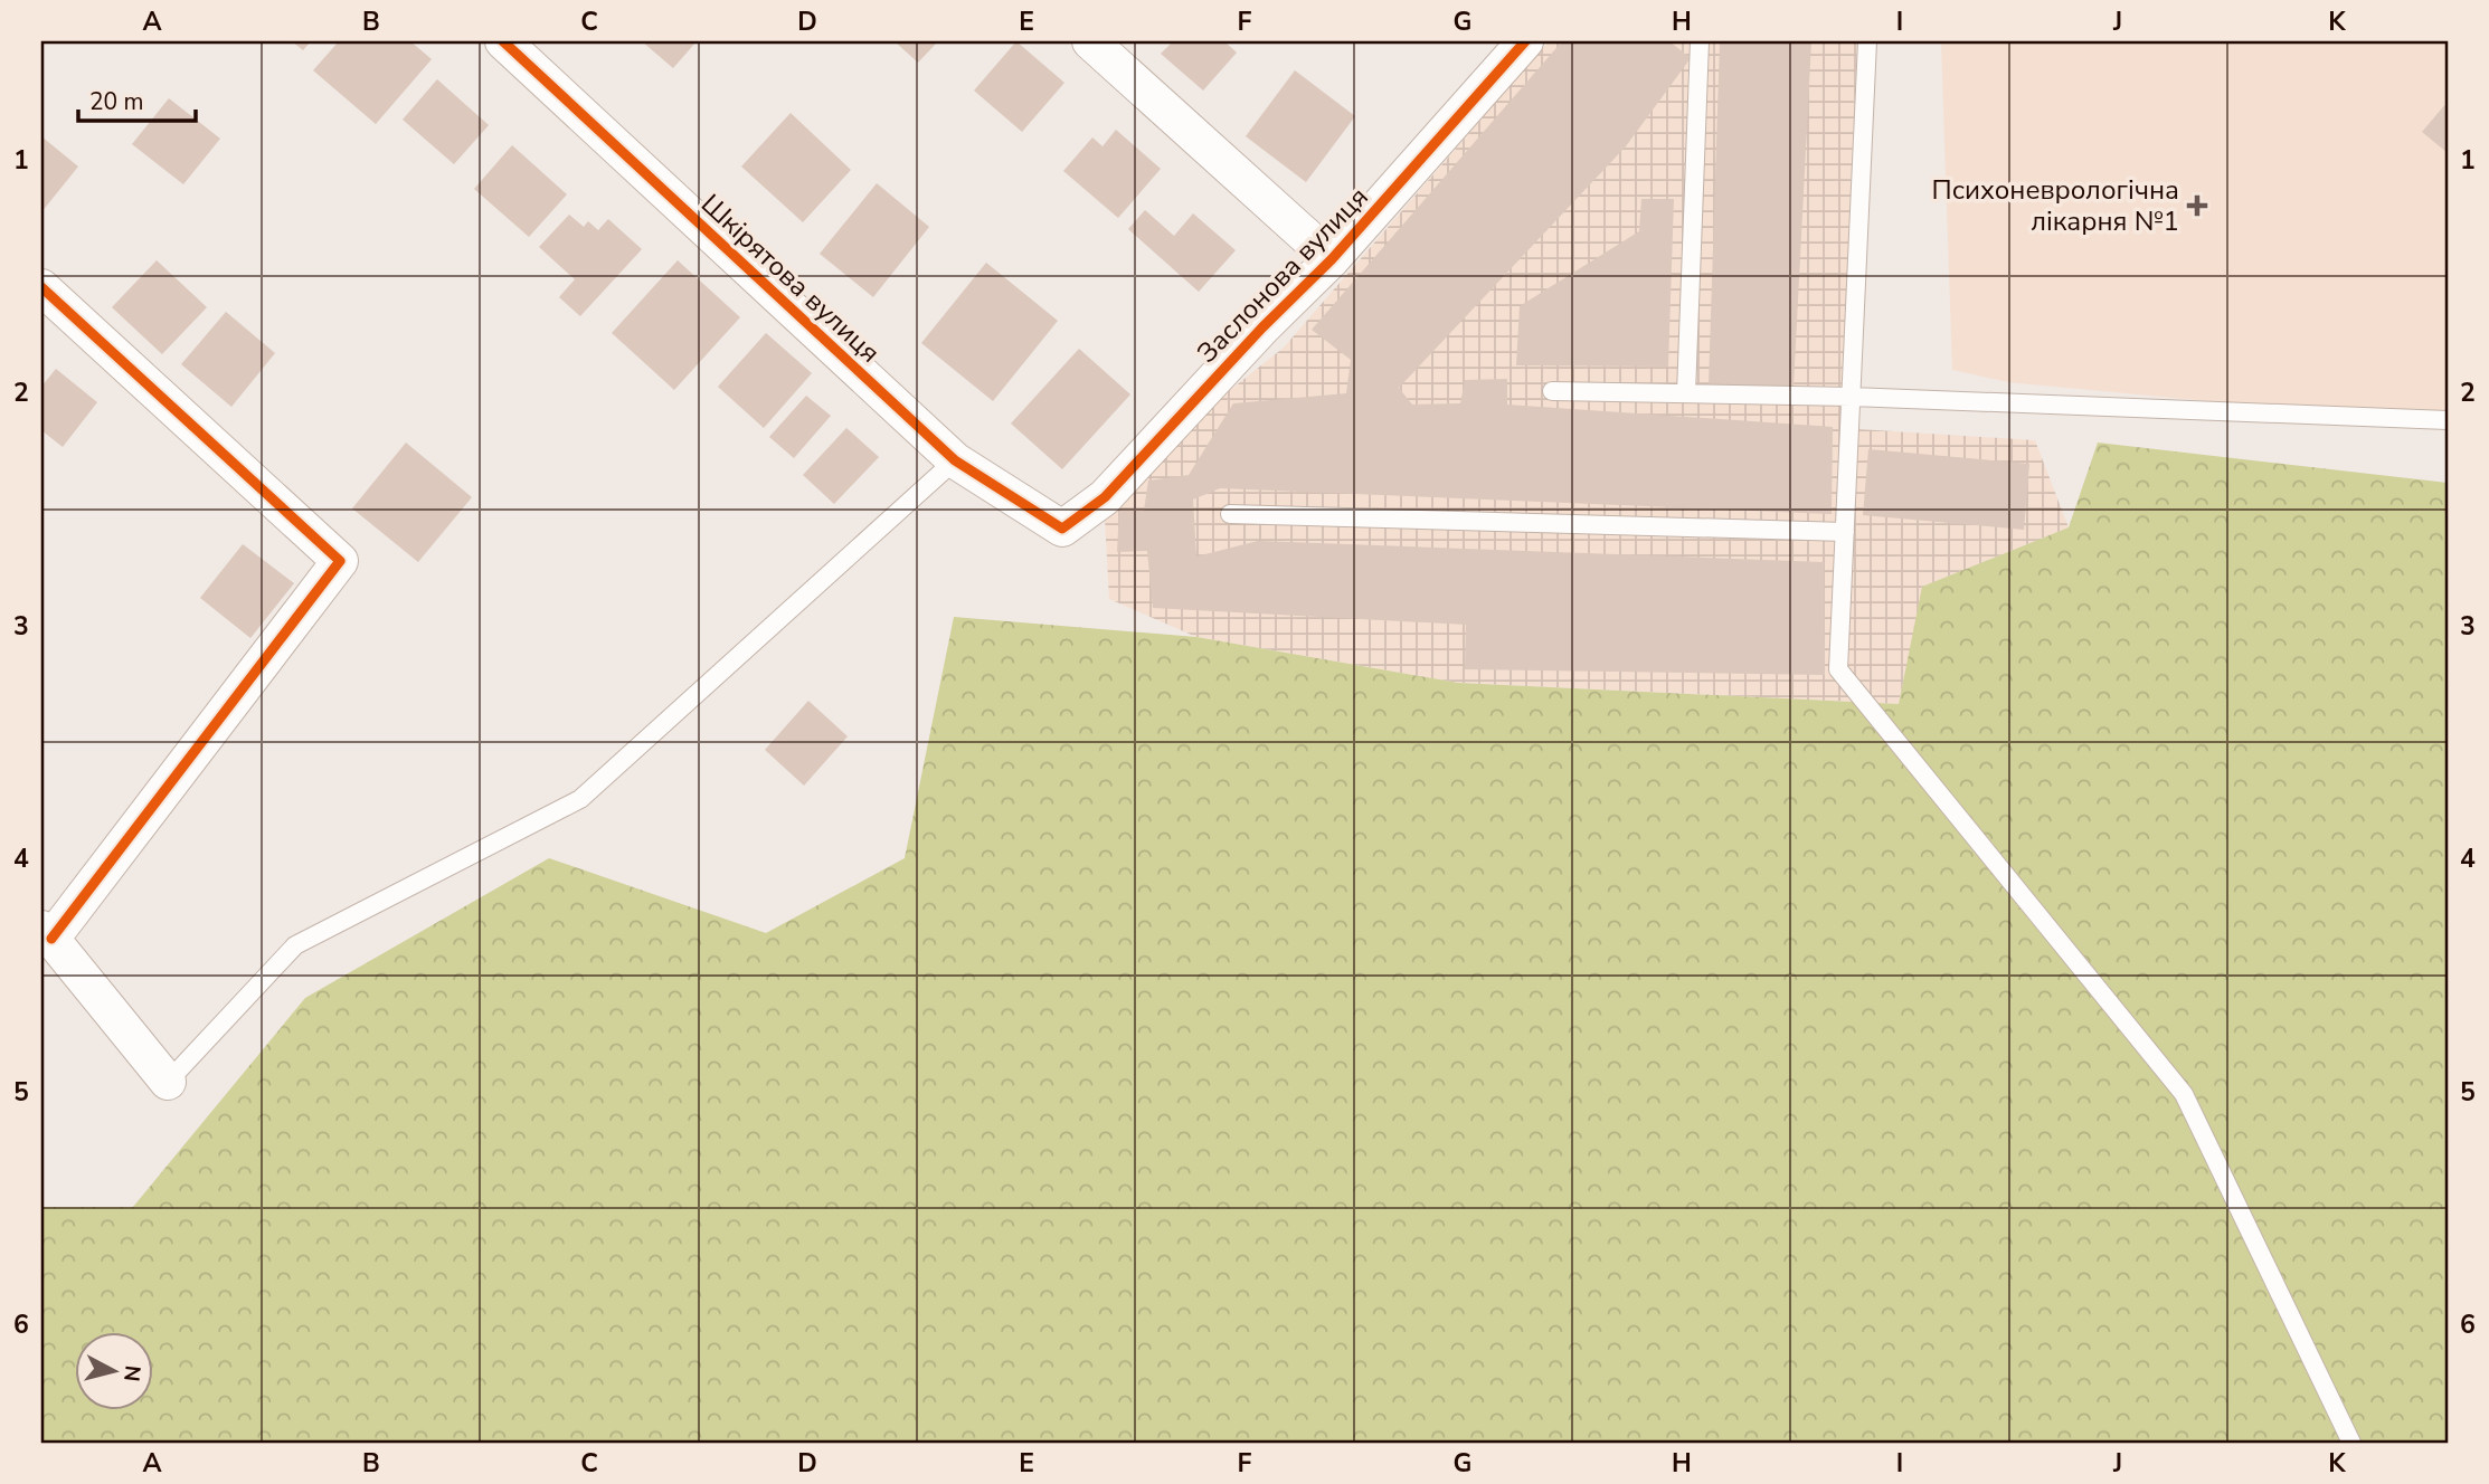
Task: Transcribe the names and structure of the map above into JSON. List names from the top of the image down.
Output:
{
  "streets": {
    "street": ["Заслонова вулиця", "Шкірятова вулиця"]
  },
  "crossings": [
    ["Заслонова вулиця", "Шкірятова вулиця"]
  ],
  "places": {
    "health": ["Психоневрологічна лікарня №1"]
  },
  "scale_bar": "20 m",
  "north": "right",
  "grid": {
    "columns": [
      "A",
      "B",
      "C",
      "D",
      "E",
      "F",
      "G",
      "H",
      "I",
      "J",
      "K"
    ],
    "rows": [
      "1",
      "2",
      "3",
      "4",
      "5",
      "6"
    ]
  }
}
